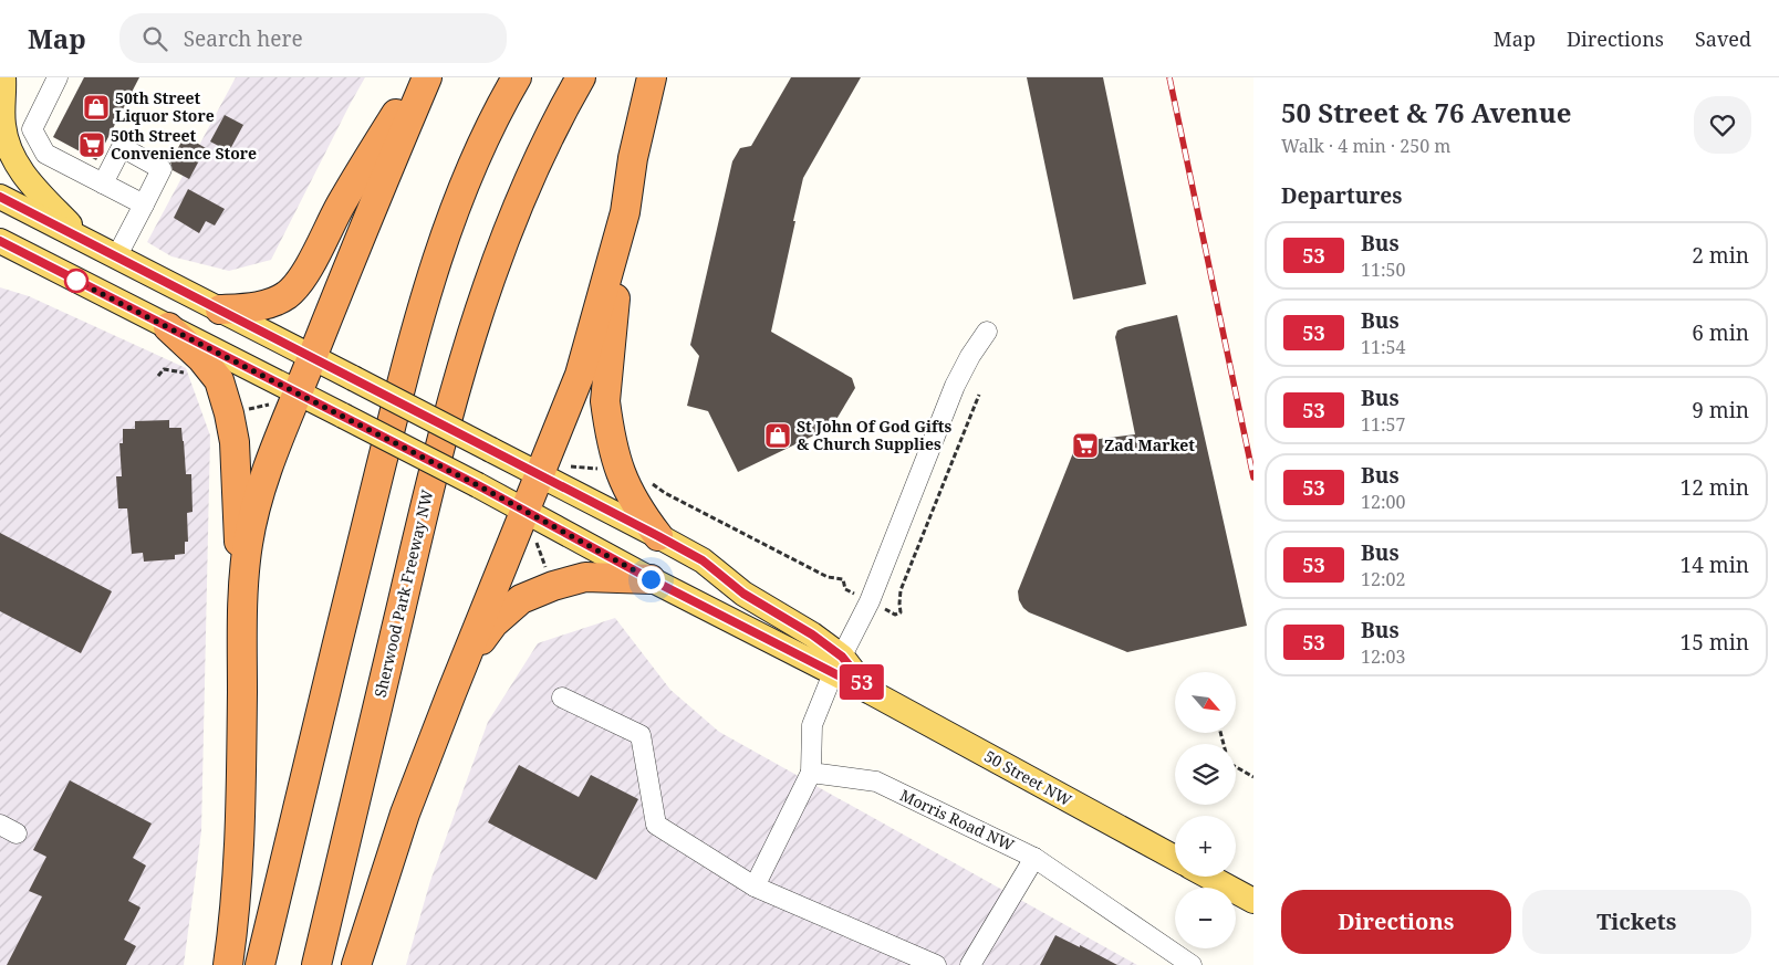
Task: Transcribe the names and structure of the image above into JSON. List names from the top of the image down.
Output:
{
  "streets": {
    "highway": ["Sherwood Park Freeway NW"],
    "main road": ["50 Street NW"],
    "street": ["Morris Road NW"]
  },
  "places": {
    "shop": ["50th Street Liquor Store", "St John Of God Gifts & Church Supplies"],
    "supermarket": ["50th Street Convenience Store", "Zad Market"]
  },
  "lines": ["bus line 53"],
  "north": "bottom right",
  "page": {
    "header": "Map",
    "search": "Search here",
    "nav": ["Map", "Directions", "Saved"],
    "on_map": "53",
    "heading": [
      ["50 Street & 76 Avenue", "Walk · 4 min · 250 m"],
      "Departures"
    ],
    "list": [
      {
        "mark": "53",
        "name": "Bus",
        "note": "11:50",
        "value": "2 min"
      },
      {
        "mark": "53",
        "name": "Bus",
        "note": "11:54",
        "value": "6 min"
      },
      {
        "mark": "53",
        "name": "Bus",
        "note": "11:57",
        "value": "9 min"
      },
      {
        "mark": "53",
        "name": "Bus",
        "note": "12:00",
        "value": "12 min"
      },
      {
        "mark": "53",
        "name": "Bus",
        "note": "12:02",
        "value": "14 min"
      },
      {
        "mark": "53",
        "name": "Bus",
        "note": "12:03",
        "value": "15 min"
      }
    ],
    "map_buttons": ["+", "−"],
    "buttons": ["Directions", "Tickets"]
  }
}
